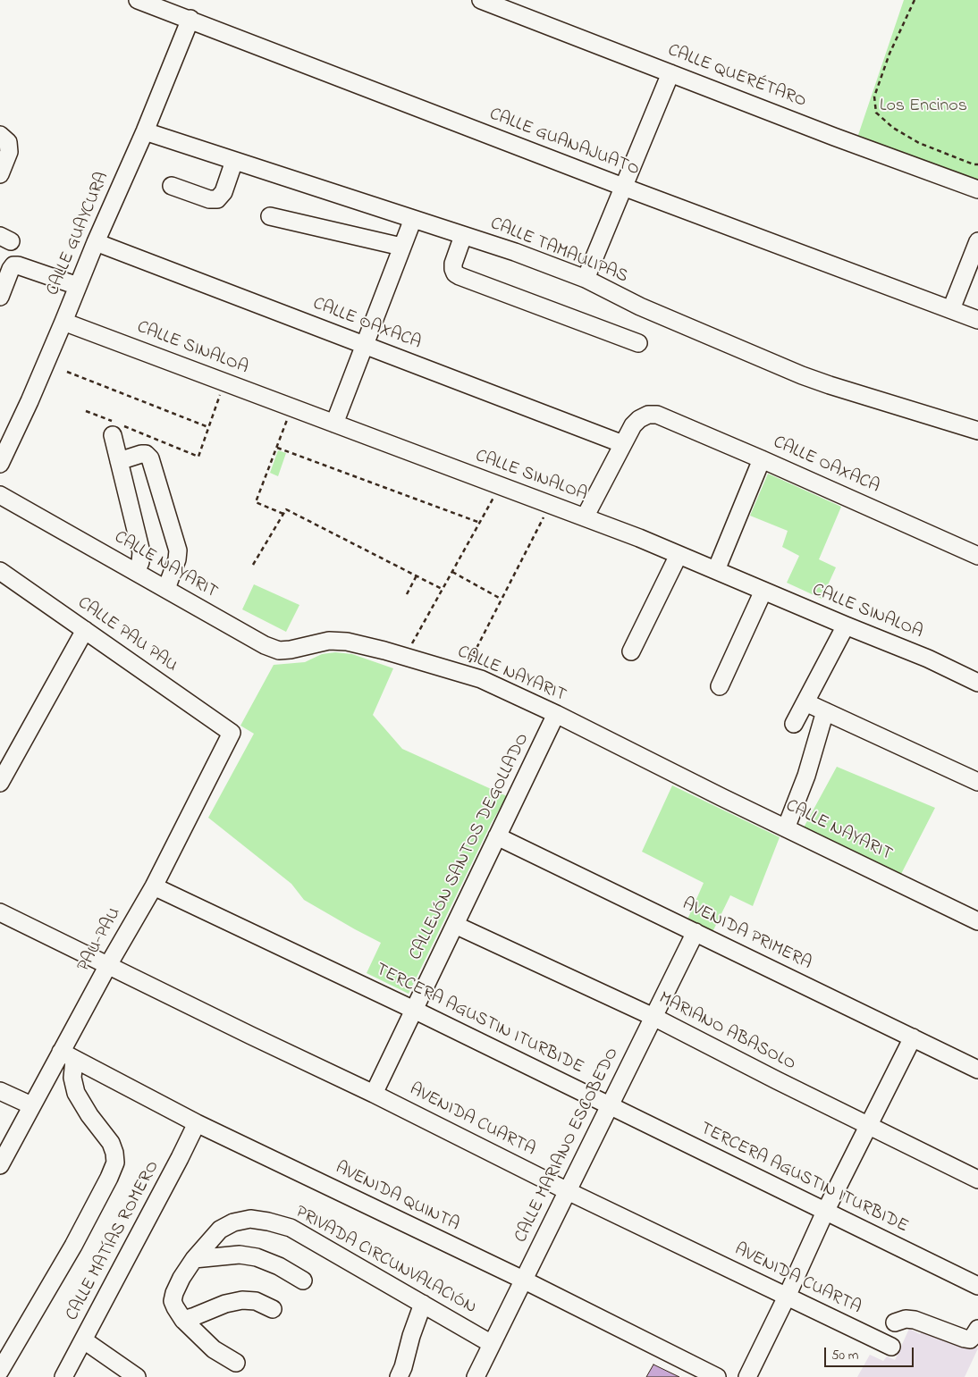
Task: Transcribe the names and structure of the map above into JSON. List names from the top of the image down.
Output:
{
  "streets": {
    "street": [
      "CALLE QUERÉTARO",
      "CALLE GUANAJUATO",
      "CALLE GUAYCURA",
      "CALLE TAMAULIPAS",
      "CALLE OAXACA",
      "CALLE SINALOA",
      "CALLE NAYARIT",
      "CALLE PAU PAU",
      "CALLEJÓN SANTOS DEGOLLADO",
      "AVENIDA PRIMERA",
      "PAU-PAU",
      "TERCERA AGUSTIN ITURBIDE",
      "MARIANO ABASOLO",
      "AVENIDA CUARTA",
      "CALLE MARIANO ESCOBEDO",
      "AVENIDA QUINTA",
      "CALLE MATÍAS ROMERO",
      "PRIVADA CIRCUNVALACIÓN"
    ]
  },
  "crossings": [
    ["CALLE GUANAJUATO", "CALLE GUAYCURA"],
    ["CALLE GUAYCURA", "CALLE TAMAULIPAS"],
    ["CALLE GUAYCURA", "CALLE OAXACA"],
    ["CALLE GUAYCURA", "CALLE SINALOA"],
    ["CALLE NAYARIT", "CALLEJÓN SANTOS DEGOLLADO"],
    ["CALLE PAU PAU", "PAU-PAU"],
    ["CALLEJÓN SANTOS DEGOLLADO", "AVENIDA PRIMERA"],
    ["CALLEJÓN SANTOS DEGOLLADO", "TERCERA AGUSTIN ITURBIDE"],
    ["CALLEJÓN SANTOS DEGOLLADO", "MARIANO ABASOLO"],
    ["CALLEJÓN SANTOS DEGOLLADO", "AVENIDA CUARTA"],
    ["AVENIDA PRIMERA", "CALLE MARIANO ESCOBEDO"],
    ["PAU-PAU", "TERCERA AGUSTIN ITURBIDE"],
    ["PAU-PAU", "AVENIDA CUARTA"],
    ["PAU-PAU", "AVENIDA QUINTA"],
    ["TERCERA AGUSTIN ITURBIDE", "CALLE MARIANO ESCOBEDO"],
    ["MARIANO ABASOLO", "CALLE MARIANO ESCOBEDO"],
    ["AVENIDA CUARTA", "CALLE MARIANO ESCOBEDO"],
    ["CALLE MARIANO ESCOBEDO", "AVENIDA QUINTA"],
    ["CALLE MARIANO ESCOBEDO", "PRIVADA CIRCUNVALACIÓN"],
    ["AVENIDA QUINTA", "CALLE MATÍAS ROMERO"]
  ],
  "parks": ["Los Encinos"],
  "scale_bar": "50 m"
}
